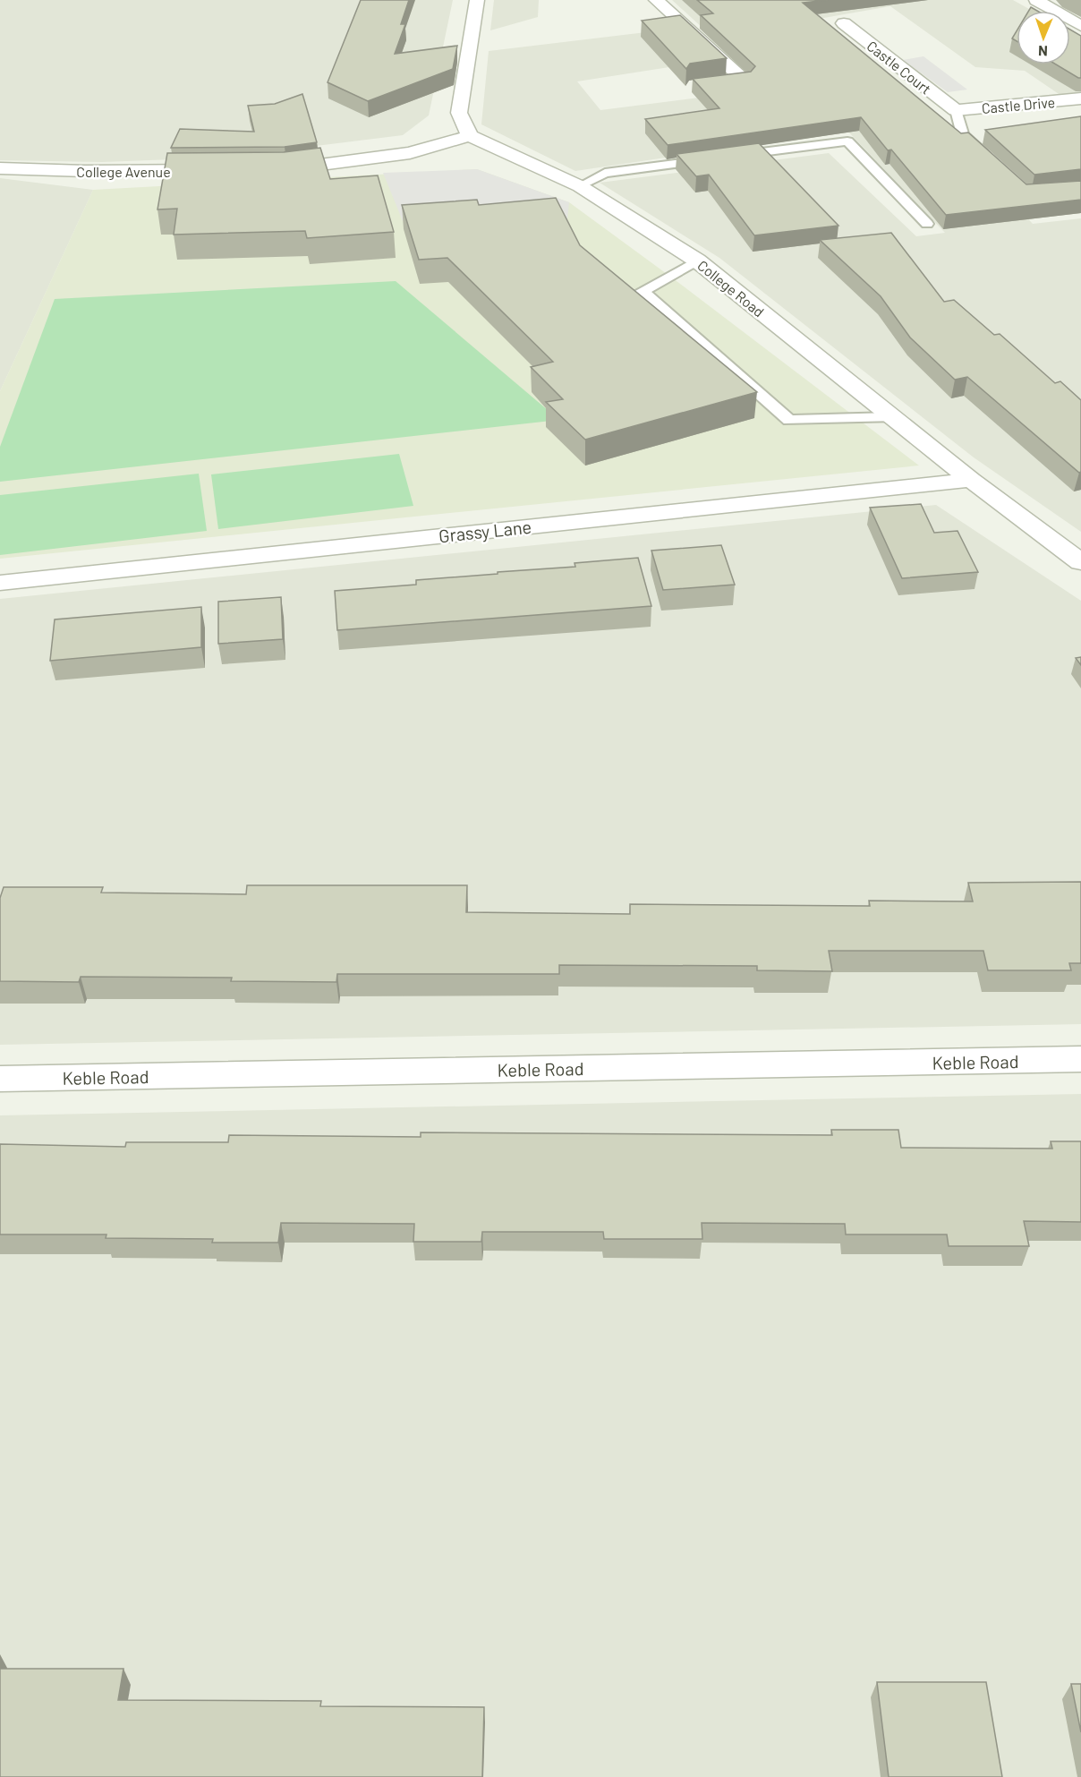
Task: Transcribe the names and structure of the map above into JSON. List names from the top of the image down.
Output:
{
  "streets": {
    "street": [
      "Castle Court",
      "Castle Drive",
      "College Avenue",
      "College Road",
      "Grassy Lane",
      "Keble Road"
    ]
  },
  "crossings": [
    ["Castle Court", "Castle Drive"],
    ["College Road", "Grassy Lane"]
  ],
  "north": "bottom"
}
